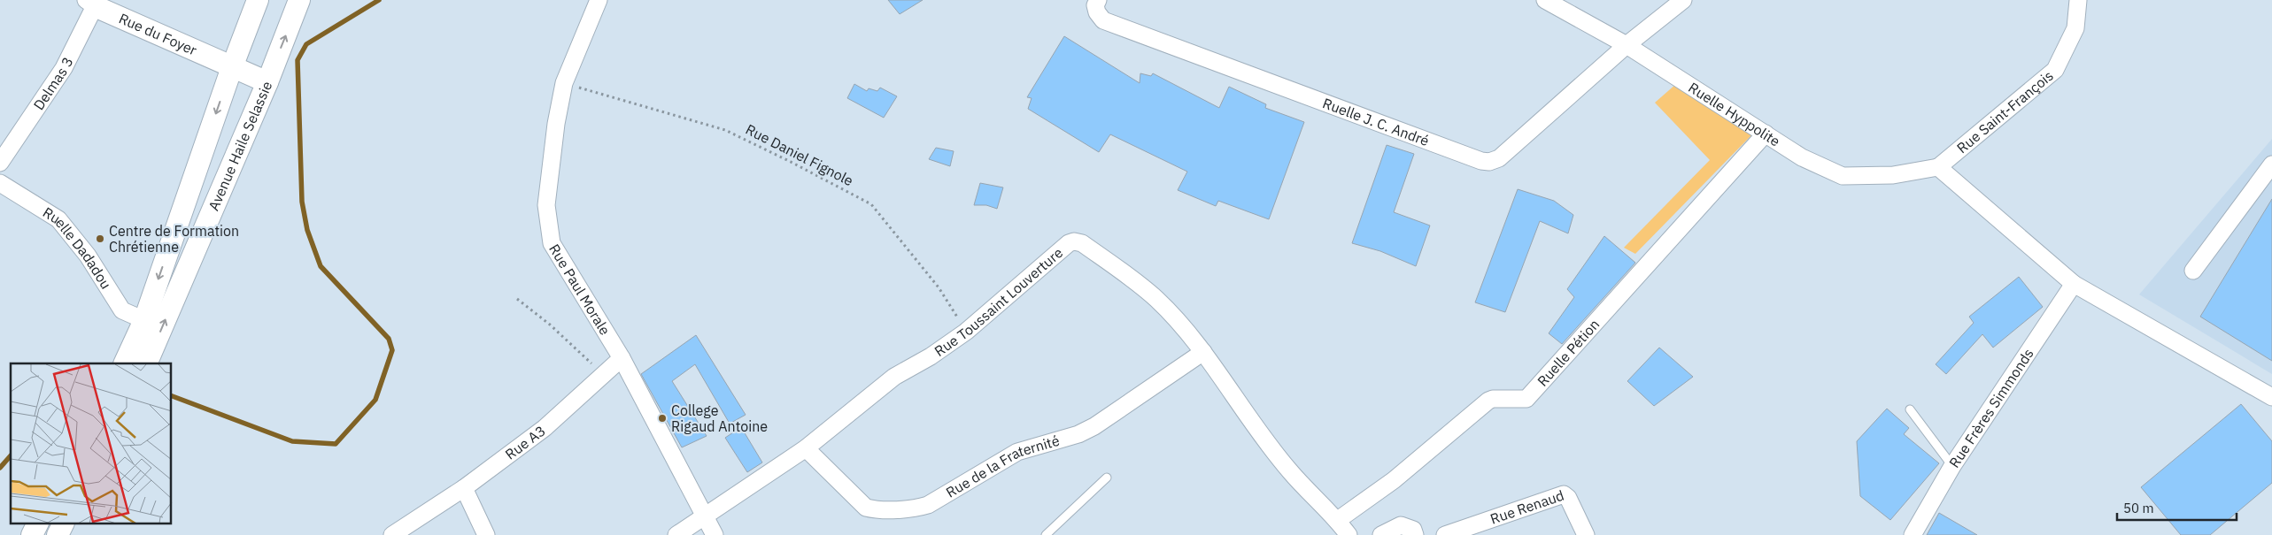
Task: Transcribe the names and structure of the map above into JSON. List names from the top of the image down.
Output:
{
  "streets": {
    "street": [
      "Rue du Foyer",
      "Delmas 3",
      "Rue Saint-François",
      "Ruelle Hyppolite",
      "Ruelle J. C. André",
      "Avenue Haile Selassie",
      "Ruelle Dadadou",
      "Rue Paul Morale",
      "Rue Toussaint Louverture",
      "Ruelle Pétion",
      "Rue Frères Simmonds",
      "Rue A3",
      "Rue de la Fraternité",
      "Rue Renaud"
    ],
    "path": ["Rue Daniel Fignole"]
  },
  "crossings": [
    ["Rue du Foyer", "Delmas 3"],
    ["Rue du Foyer", "Avenue Haile Selassie"],
    ["Rue Saint-François", "Ruelle Hyppolite"],
    ["Ruelle Hyppolite", "Ruelle J. C. André"],
    ["Ruelle Hyppolite", "Ruelle Pétion"],
    ["Avenue Haile Selassie", "Ruelle Dadadou"],
    ["Rue Daniel Fignole", "Rue Paul Morale"],
    ["Rue Daniel Fignole", "Rue Toussaint Louverture"],
    ["Rue Paul Morale", "Rue Toussaint Louverture"],
    ["Rue Paul Morale", "Rue A3"],
    ["Rue Toussaint Louverture", "Ruelle Pétion"],
    ["Rue Toussaint Louverture", "Rue de la Fraternité"]
  ],
  "places": ["Centre de Formation Chrétienne", "College Rigaud Antoine"],
  "scale_bar": "50 m"
}
